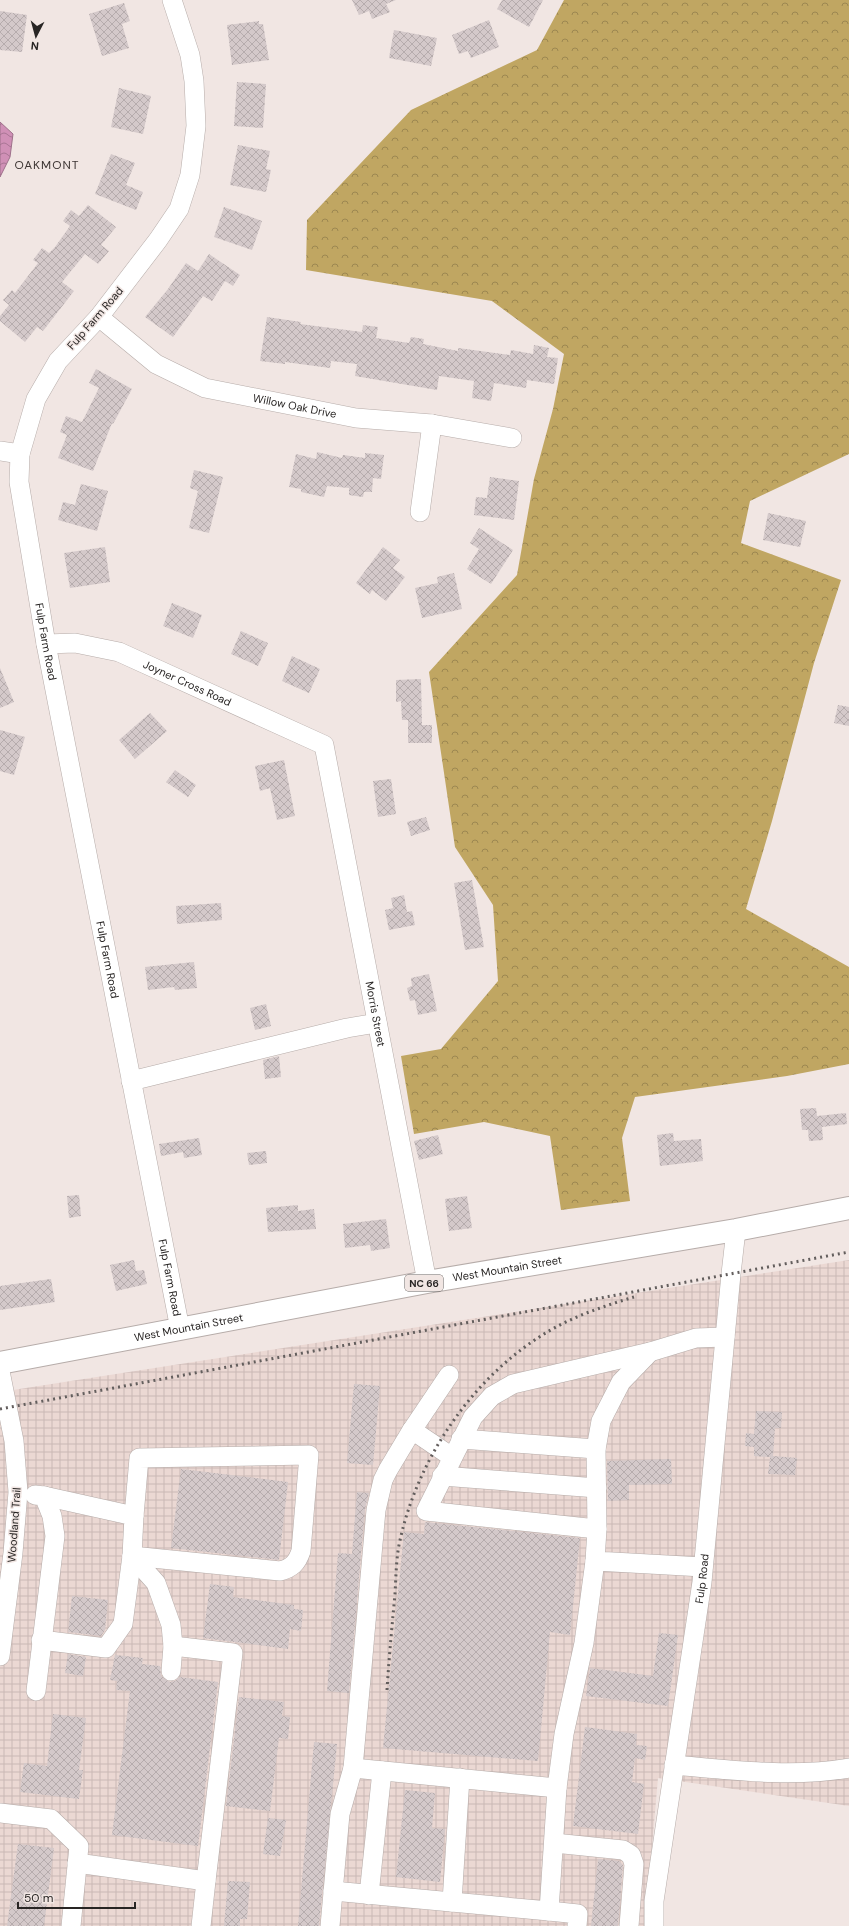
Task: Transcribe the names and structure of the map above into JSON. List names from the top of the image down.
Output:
{
  "streets": {
    "main road": ["West Mountain Street", "NC 66"],
    "street": [
      "Fulp Farm Road",
      "Willow Oak Drive",
      "Joyner Cross Road",
      "Morris Street",
      "Woodland Trail",
      "Fulp Road"
    ]
  },
  "crossings": [
    ["Fulp Farm Road", "Willow Oak Drive"],
    ["Fulp Farm Road", "Joyner Cross Road"],
    ["Fulp Farm Road", "West Mountain Street"],
    ["Joyner Cross Road", "Morris Street"],
    ["Morris Street", "West Mountain Street"],
    ["West Mountain Street", "Fulp Road"]
  ],
  "districts": ["OAKMONT"],
  "scale_bar": "50 m",
  "north": "bottom"
}
